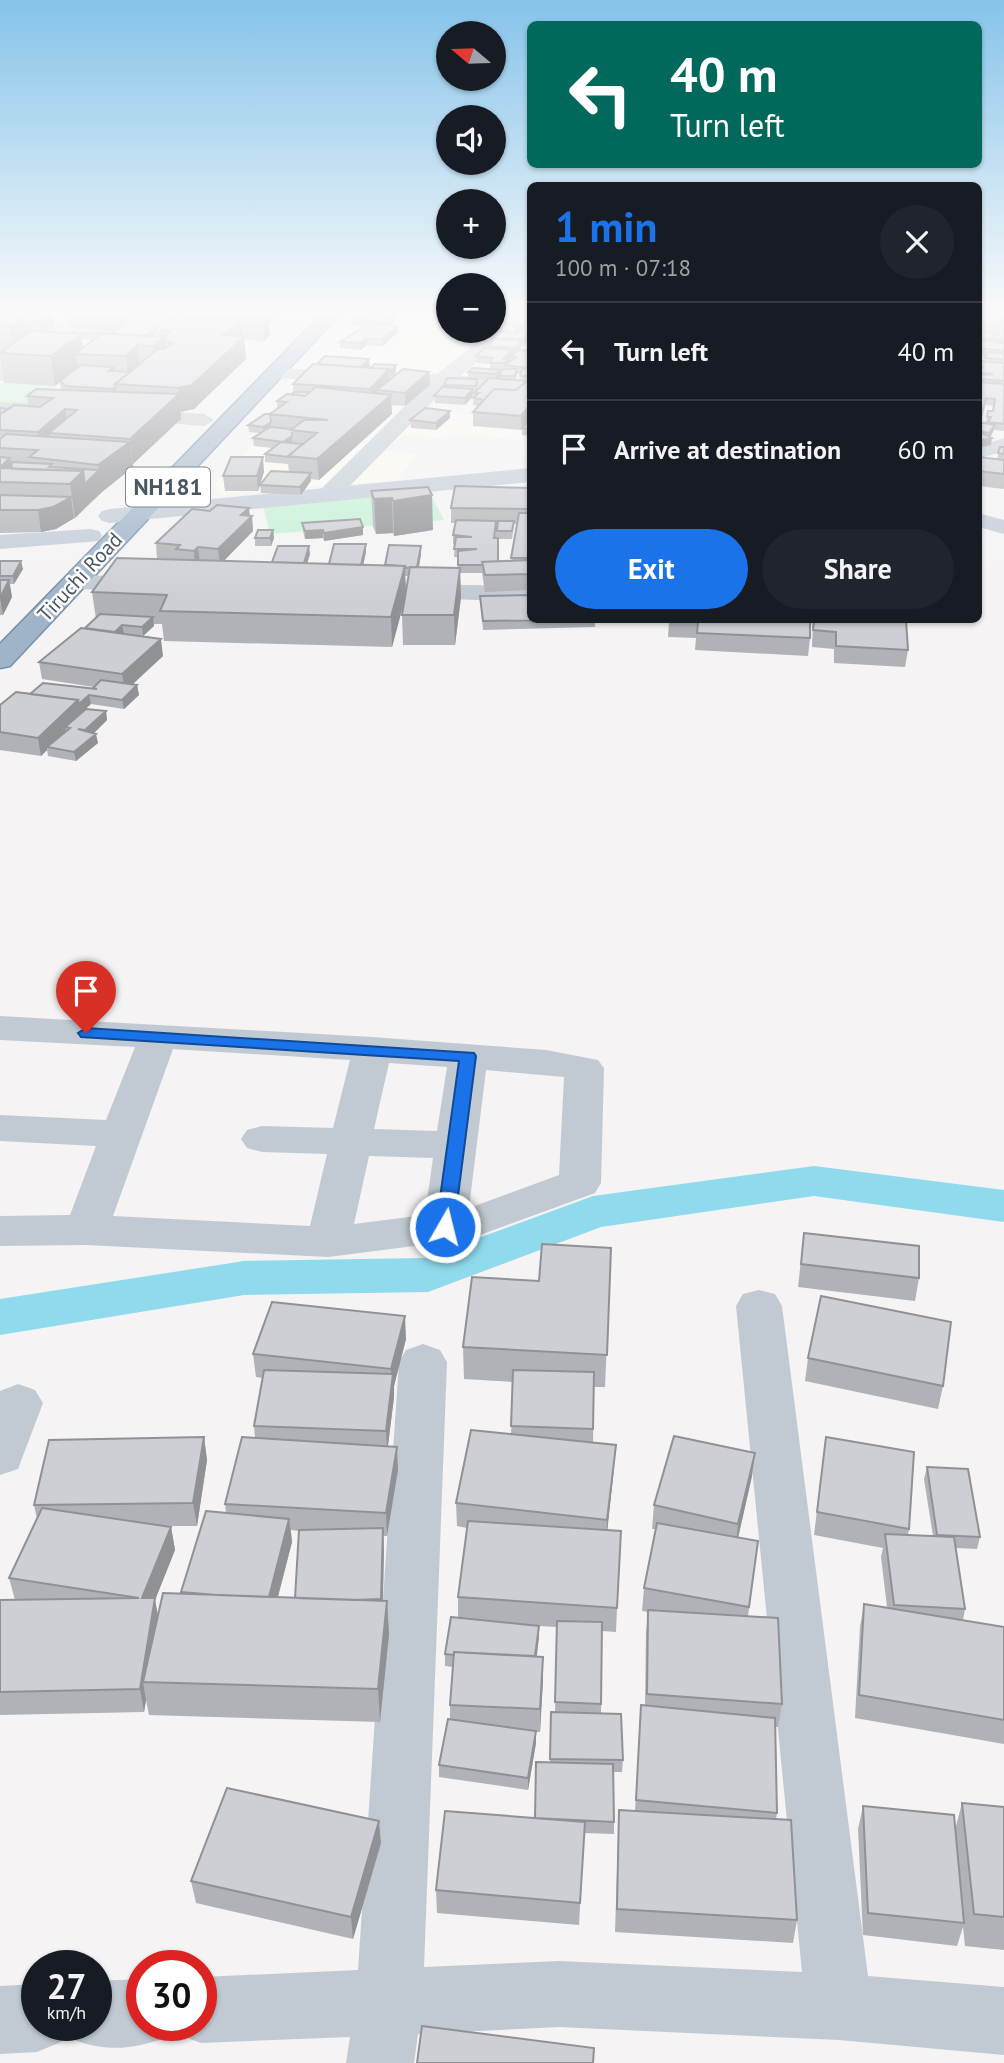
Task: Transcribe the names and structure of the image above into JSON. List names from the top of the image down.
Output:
{
  "streets": {
    "highway": ["NH181", "Tiruchi Road"]
  },
  "crossings": [
    ["NH181", "Tiruchi Road"]
  ],
  "north": "left",
  "page": {
    "map_buttons": ["+", "−"],
    "turn": ["40 m", "Turn left"],
    "heading": ["1 min", "100 m · 07:18"],
    "list": [
      {
        "name": "Turn left",
        "value": "40 m"
      },
      {
        "name": "Arrive at destination",
        "value": "60 m"
      }
    ],
    "buttons": ["Exit", "Share"],
    "speed": "27 km/h",
    "limit": "30"
  }
}
